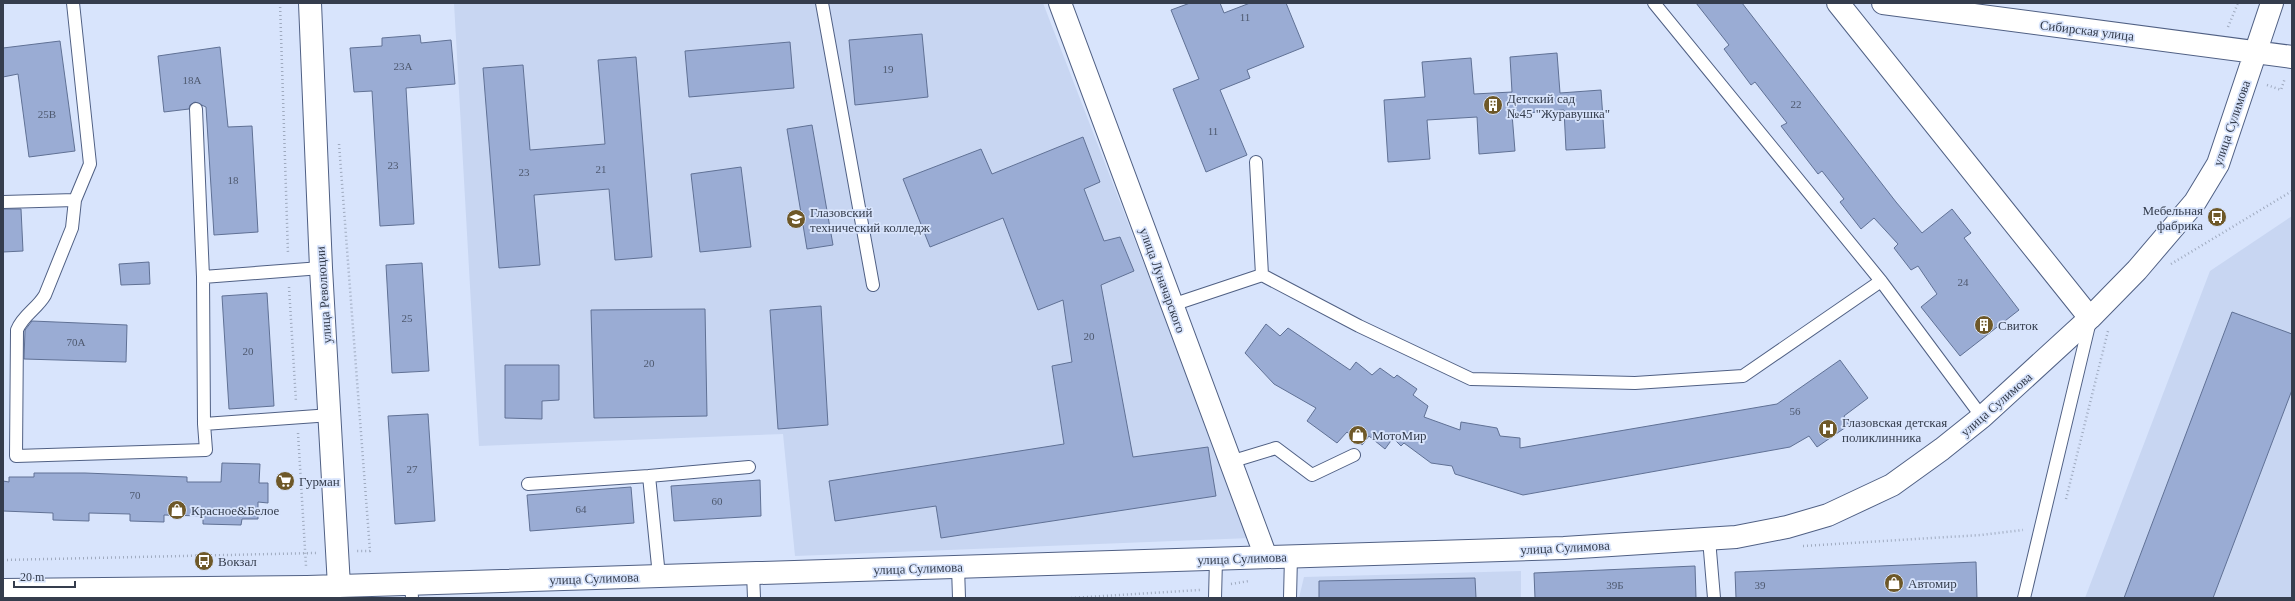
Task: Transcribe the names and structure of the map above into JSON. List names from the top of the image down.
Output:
{
  "streets": {
    "main road": [
      "Сибирская улица",
      "улица Сулимова",
      "улица Луначарского",
      "улица Революции"
    ]
  },
  "crossings": [
    ["Сибирская улица", "улица Сулимова"],
    ["улица Сулимова", "улица Луначарского"],
    ["улица Сулимова", "улица Революции"]
  ],
  "places": {
    "building": ["Детский сад №45 \"Журавушка\"", "Свиток"],
    "bus stop": ["Мебельная фабрика", "Вокзал"],
    "school or university": ["Глазовский технический колледж"],
    "hospital": ["Глазовская детская поликлинника"],
    "shop": ["МотоМир", "Красное&Белое", "Автомир"],
    "supermarket": ["Гурман"]
  },
  "house_numbers": [
    "11",
    "23А",
    "19",
    "18А",
    "22",
    "25В",
    "11",
    "23",
    "21",
    "23",
    "18",
    "24",
    "25",
    "20",
    "70А",
    "20",
    "20",
    "56",
    "27",
    "70",
    "60",
    "64",
    "39Б",
    "39"
  ],
  "scale_bar": "20 m"
}
